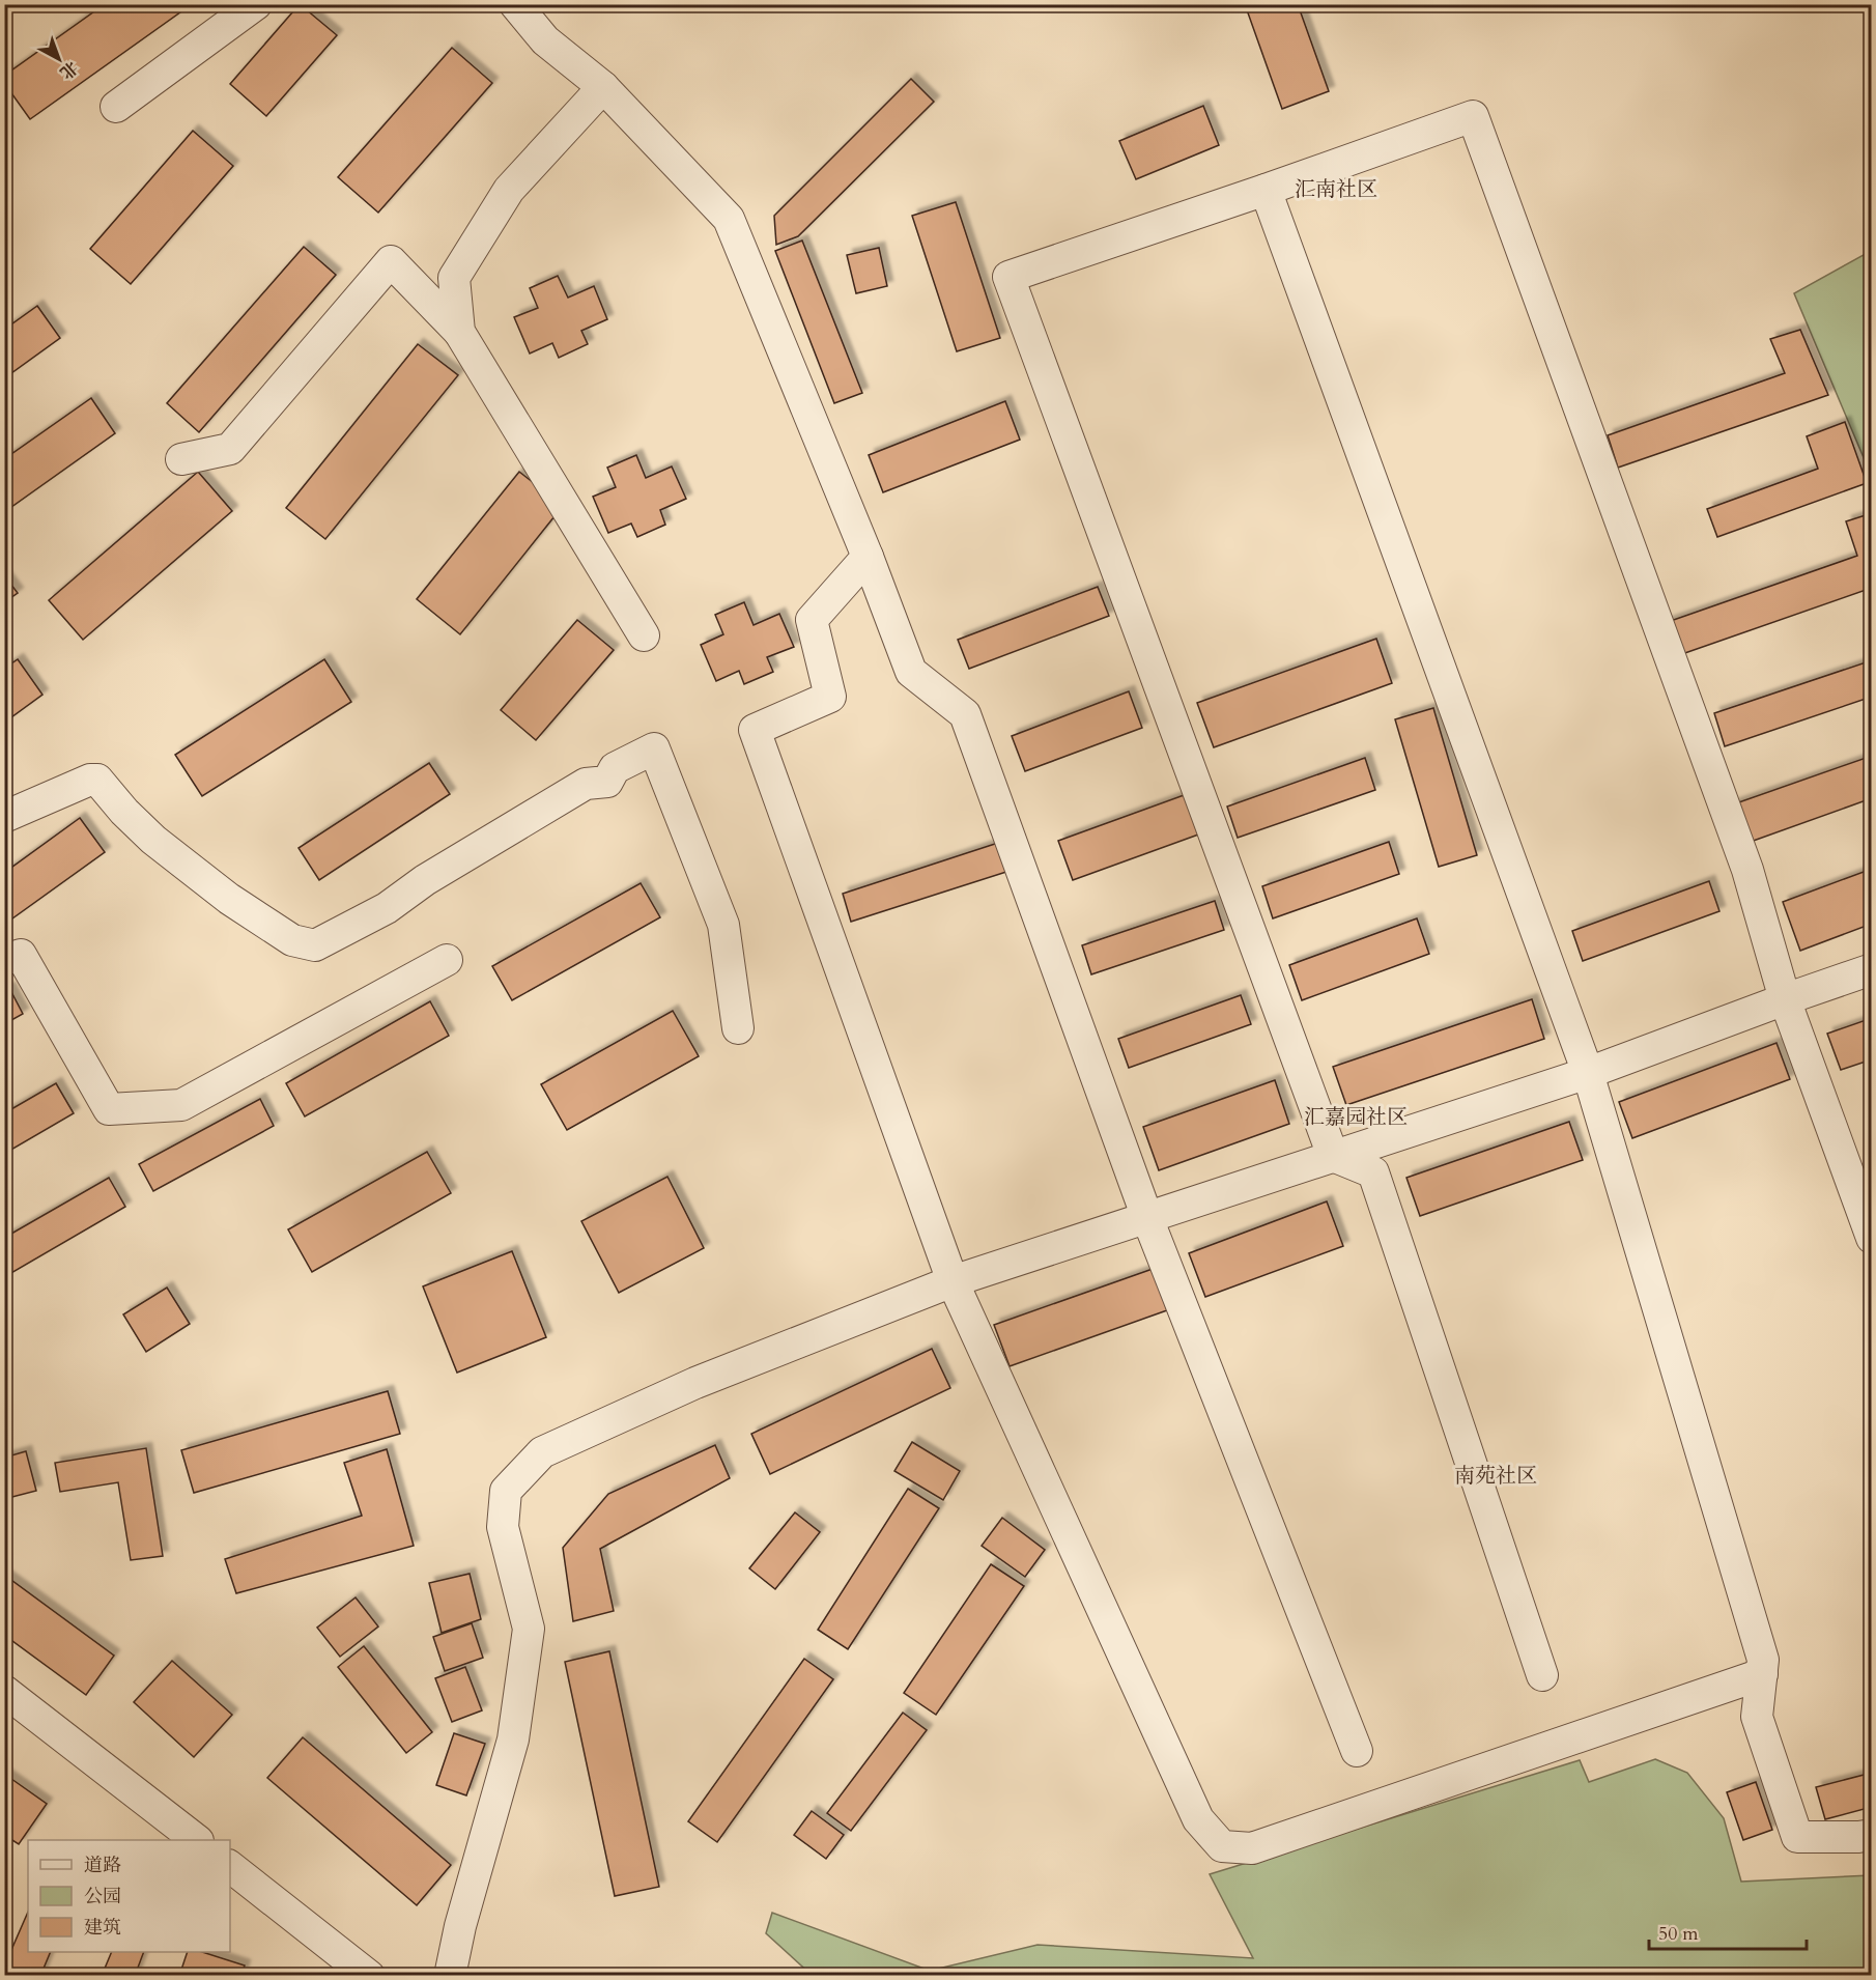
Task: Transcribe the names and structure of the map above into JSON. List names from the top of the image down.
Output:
{
  "districts": ["汇南社区", "汇嘉园社区", "南苑社区"],
  "legend": ["道路", "公园", "建筑"],
  "scale_bar": "50 m",
  "north": "bottom right"
}
